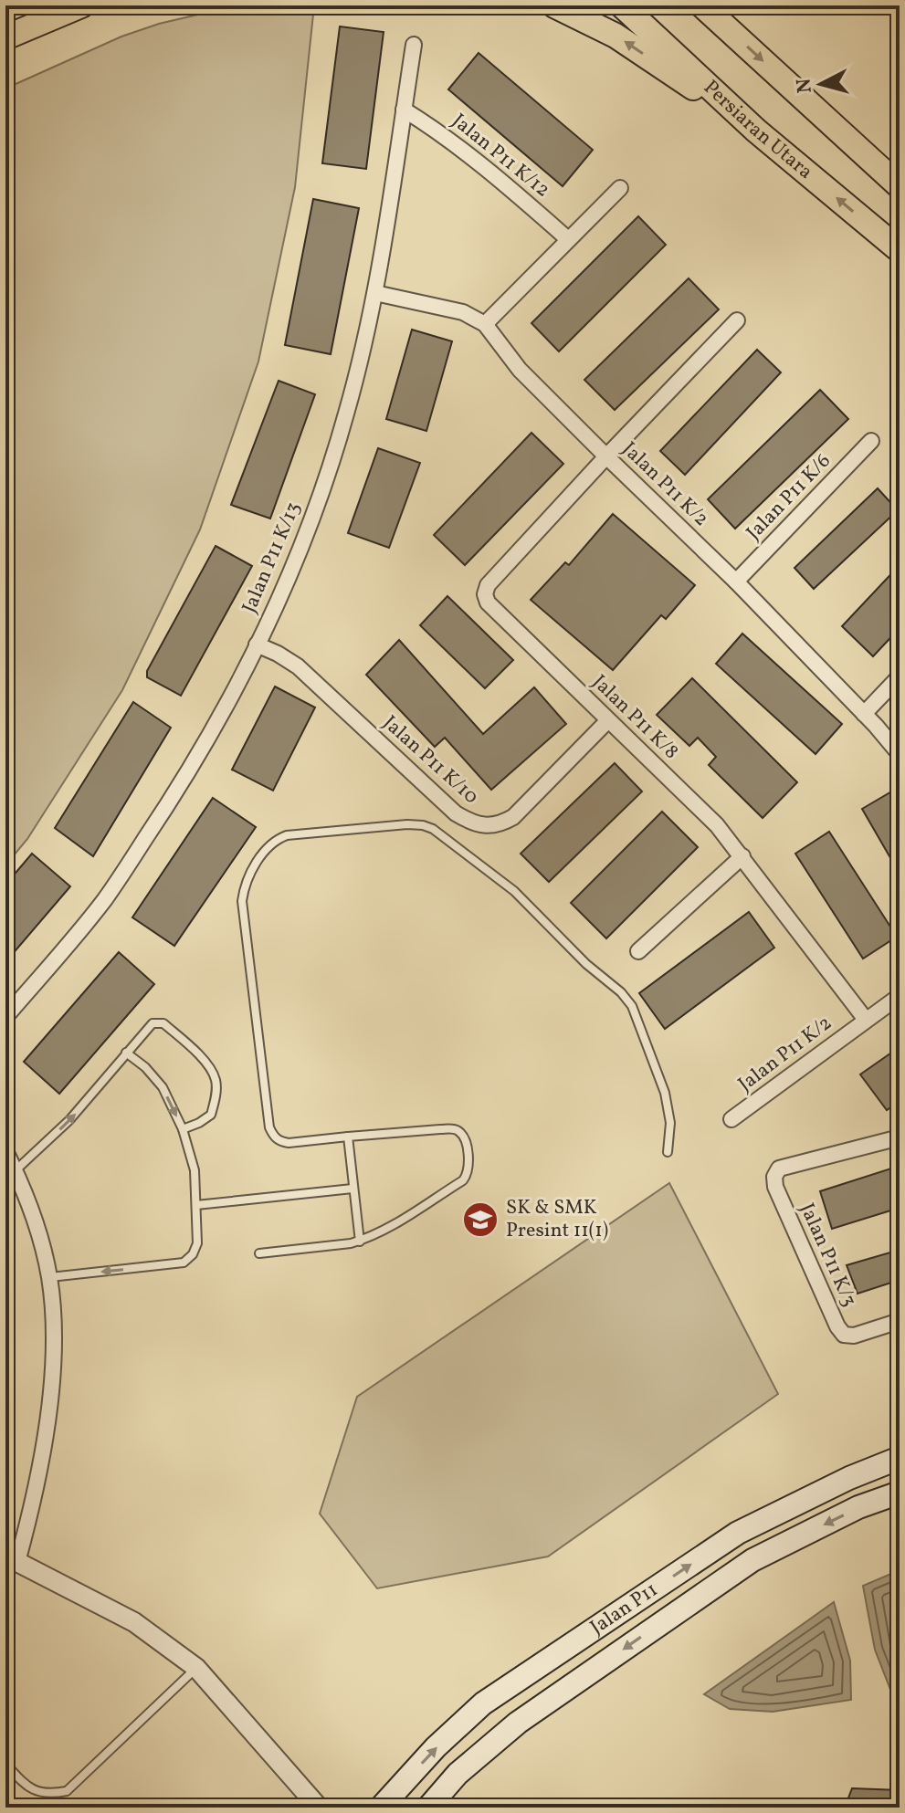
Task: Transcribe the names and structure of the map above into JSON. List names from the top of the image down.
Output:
{
  "streets": {
    "main road": ["Persiaran Utara", "Jalan P11"],
    "street": [
      "Jalan P11 K/12",
      "Jalan P11 K/2",
      "Jalan P11 K/6",
      "Jalan P11 K/13",
      "Jalan P11 K/8",
      "Jalan P11 K/10",
      "Jalan P11 K/3"
    ]
  },
  "crossings": [
    ["Jalan P11 K/12", "Jalan P11 K/13"],
    ["Jalan P11 K/2", "Jalan P11 K/6"],
    ["Jalan P11 K/2", "Jalan P11 K/13"],
    ["Jalan P11 K/2", "Jalan P11 K/8"],
    ["Jalan P11 K/13", "Jalan P11 K/10"],
    ["Jalan P11 K/8", "Jalan P11 K/10"]
  ],
  "places": {
    "school or university": ["SK & SMK Presint 11(1)"]
  },
  "north": "left"
}
